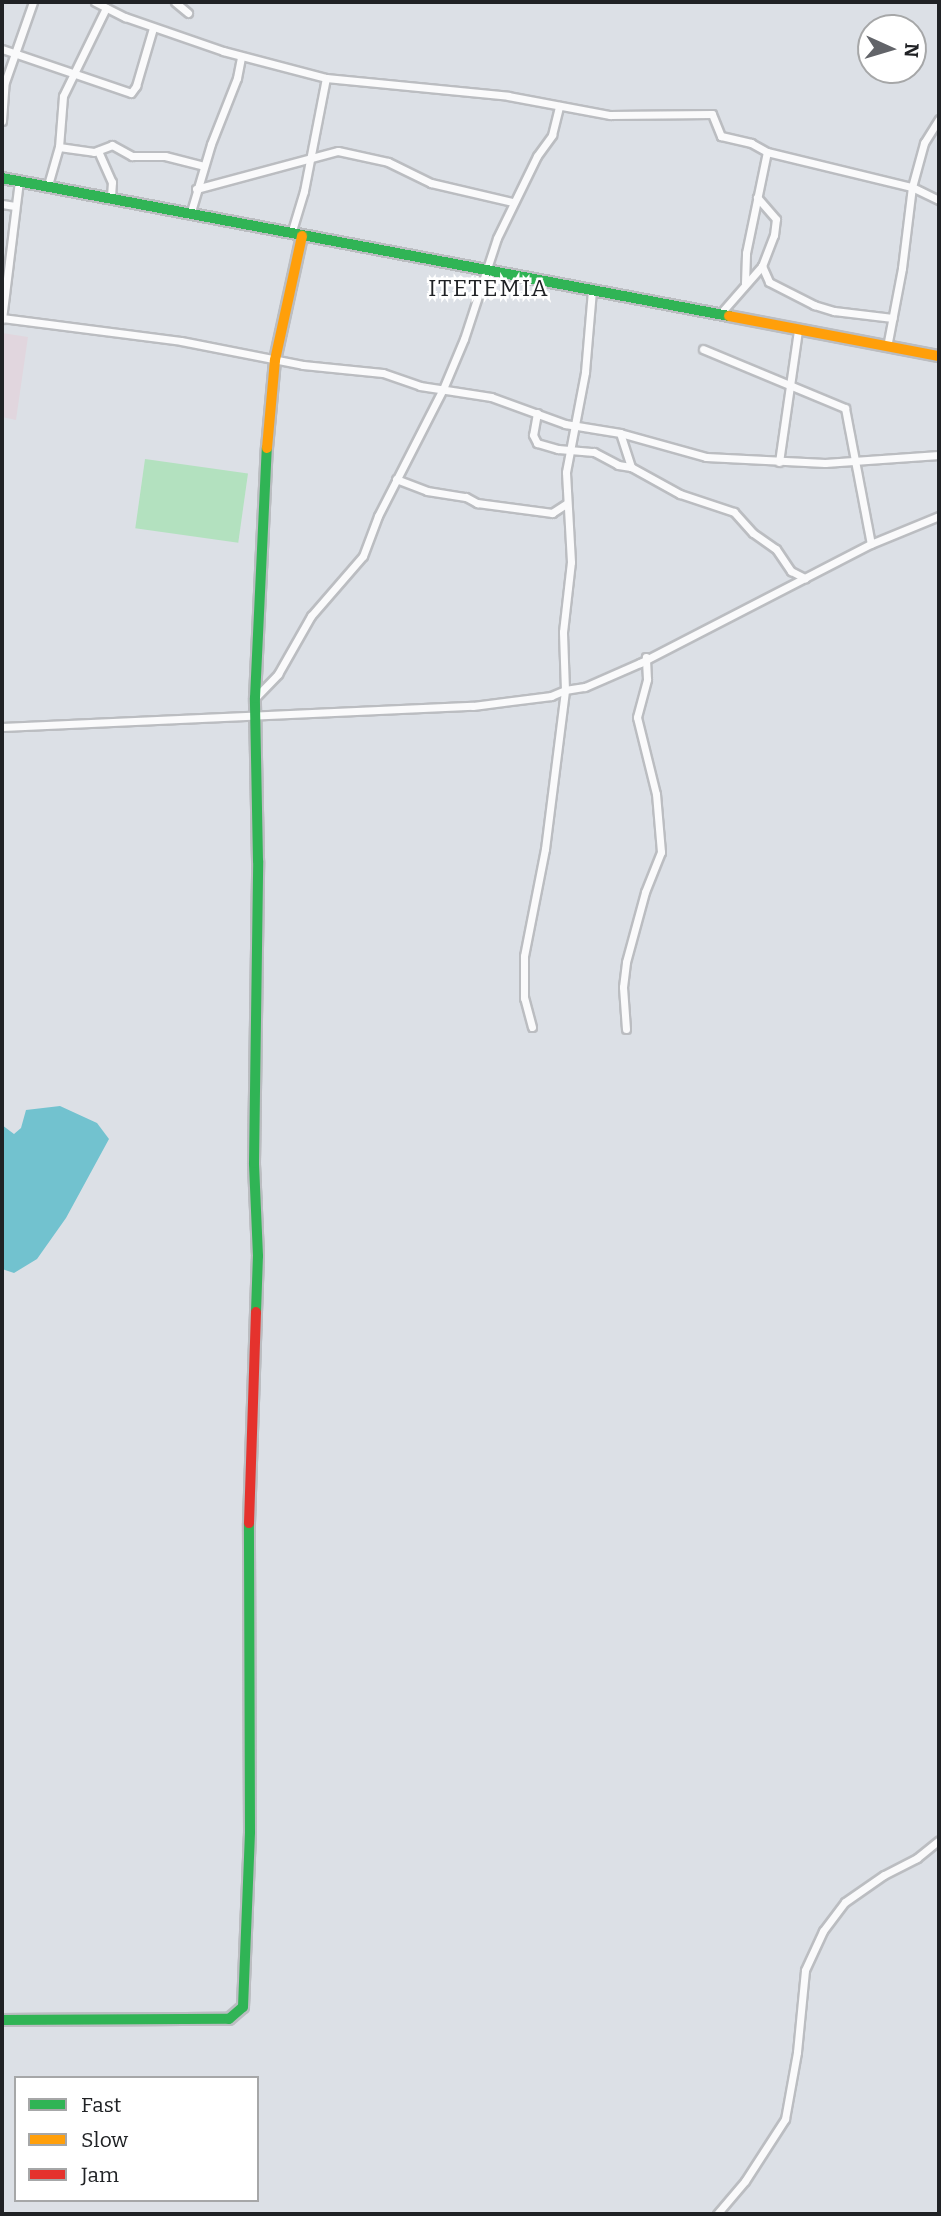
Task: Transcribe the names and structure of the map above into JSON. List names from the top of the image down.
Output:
{
  "districts": ["ITETEMIA"],
  "legend": ["Fast", "Slow", "Jam"],
  "north": "right"
}
